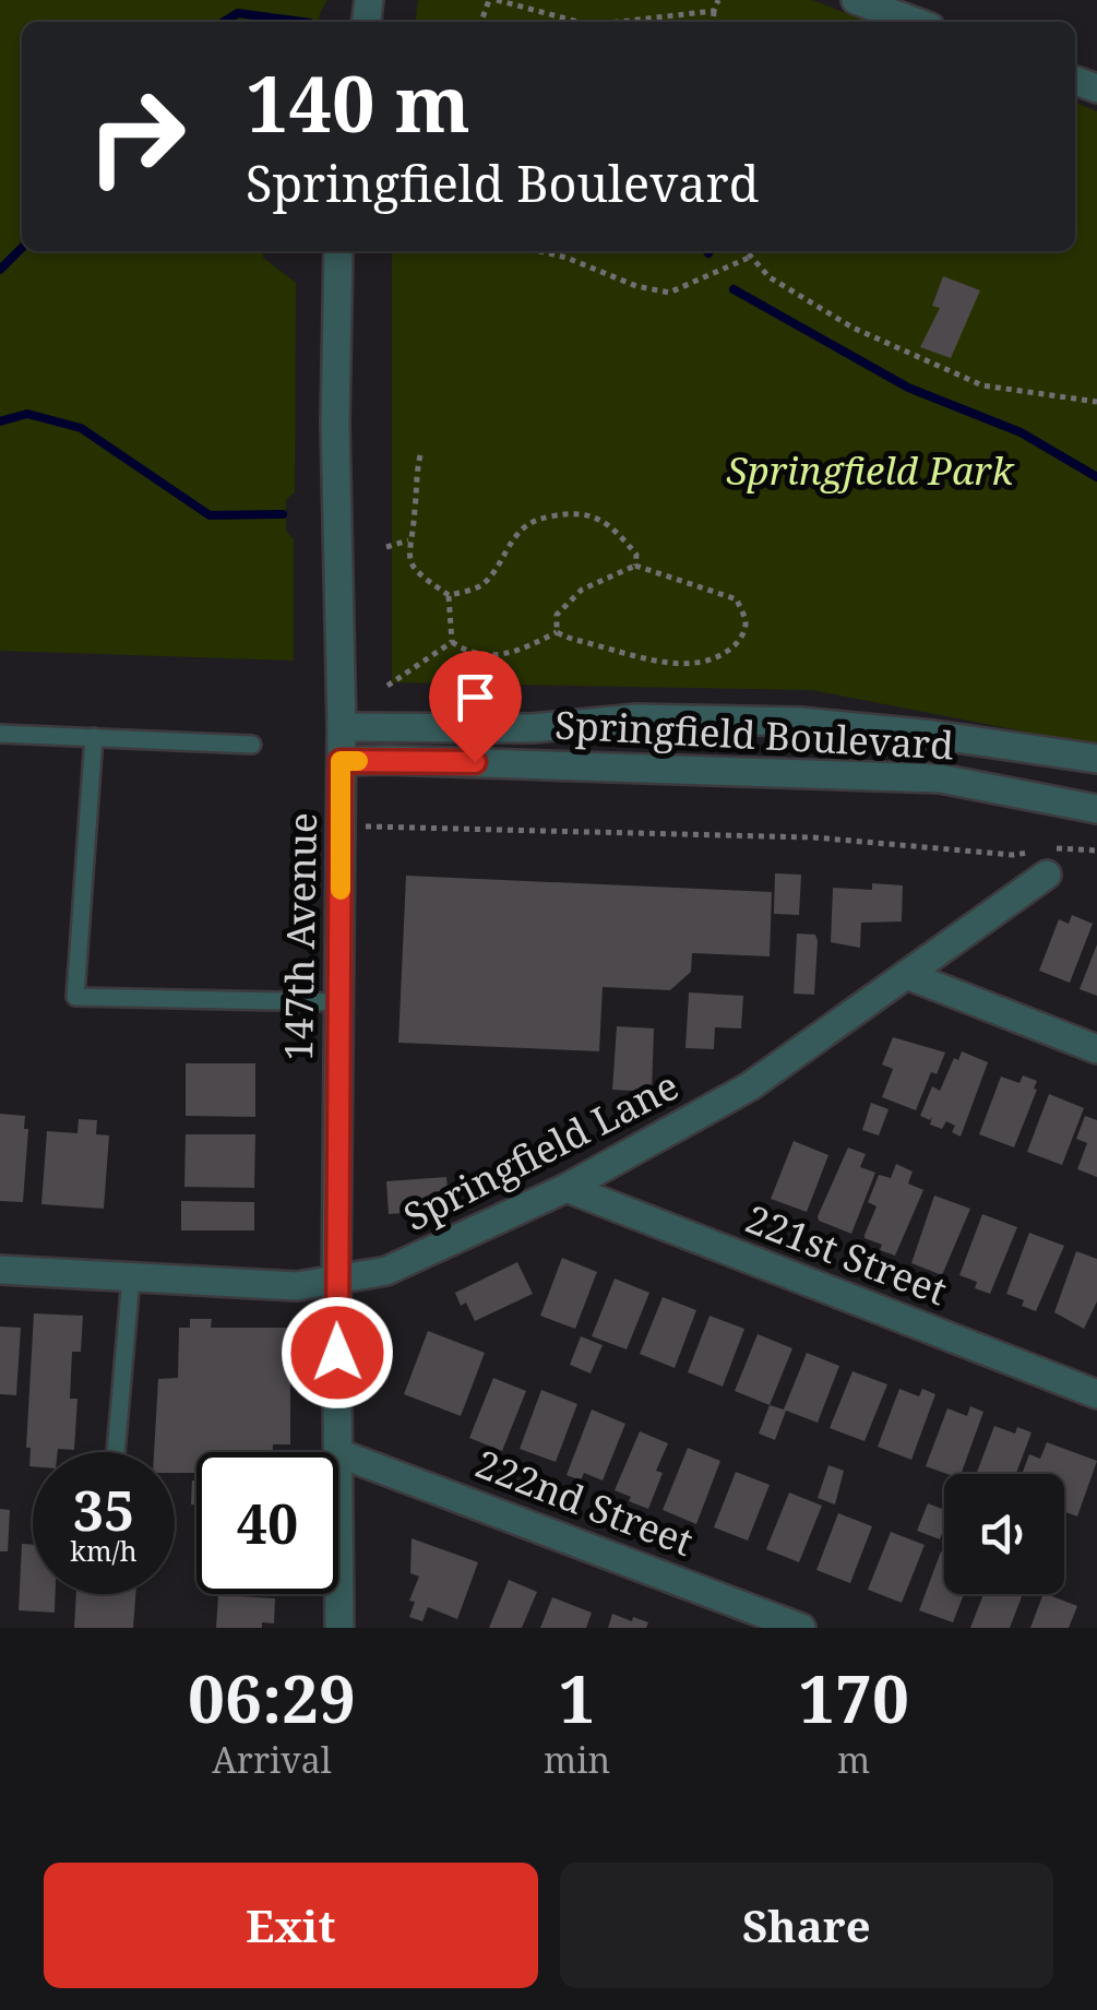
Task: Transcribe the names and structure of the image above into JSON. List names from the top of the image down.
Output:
{
  "streets": {
    "street": [
      "Springfield Boulevard",
      "147th Avenue",
      "Springfield Lane",
      "221st Street",
      "222nd Street"
    ]
  },
  "crossings": [
    ["Springfield Boulevard", "147th Avenue"],
    ["147th Avenue", "Springfield Lane"],
    ["147th Avenue", "222nd Street"],
    ["Springfield Lane", "221st Street"]
  ],
  "parks": ["Springfield Park"],
  "page": {
    "turn": ["140 m", "Springfield Boulevard"],
    "speed": "35 km/h",
    "limit": "40",
    "eta": [
      "06:29",
      "Arrival",
      "1",
      "min",
      "170",
      "m"
    ],
    "buttons": ["Exit", "Share"]
  }
}
